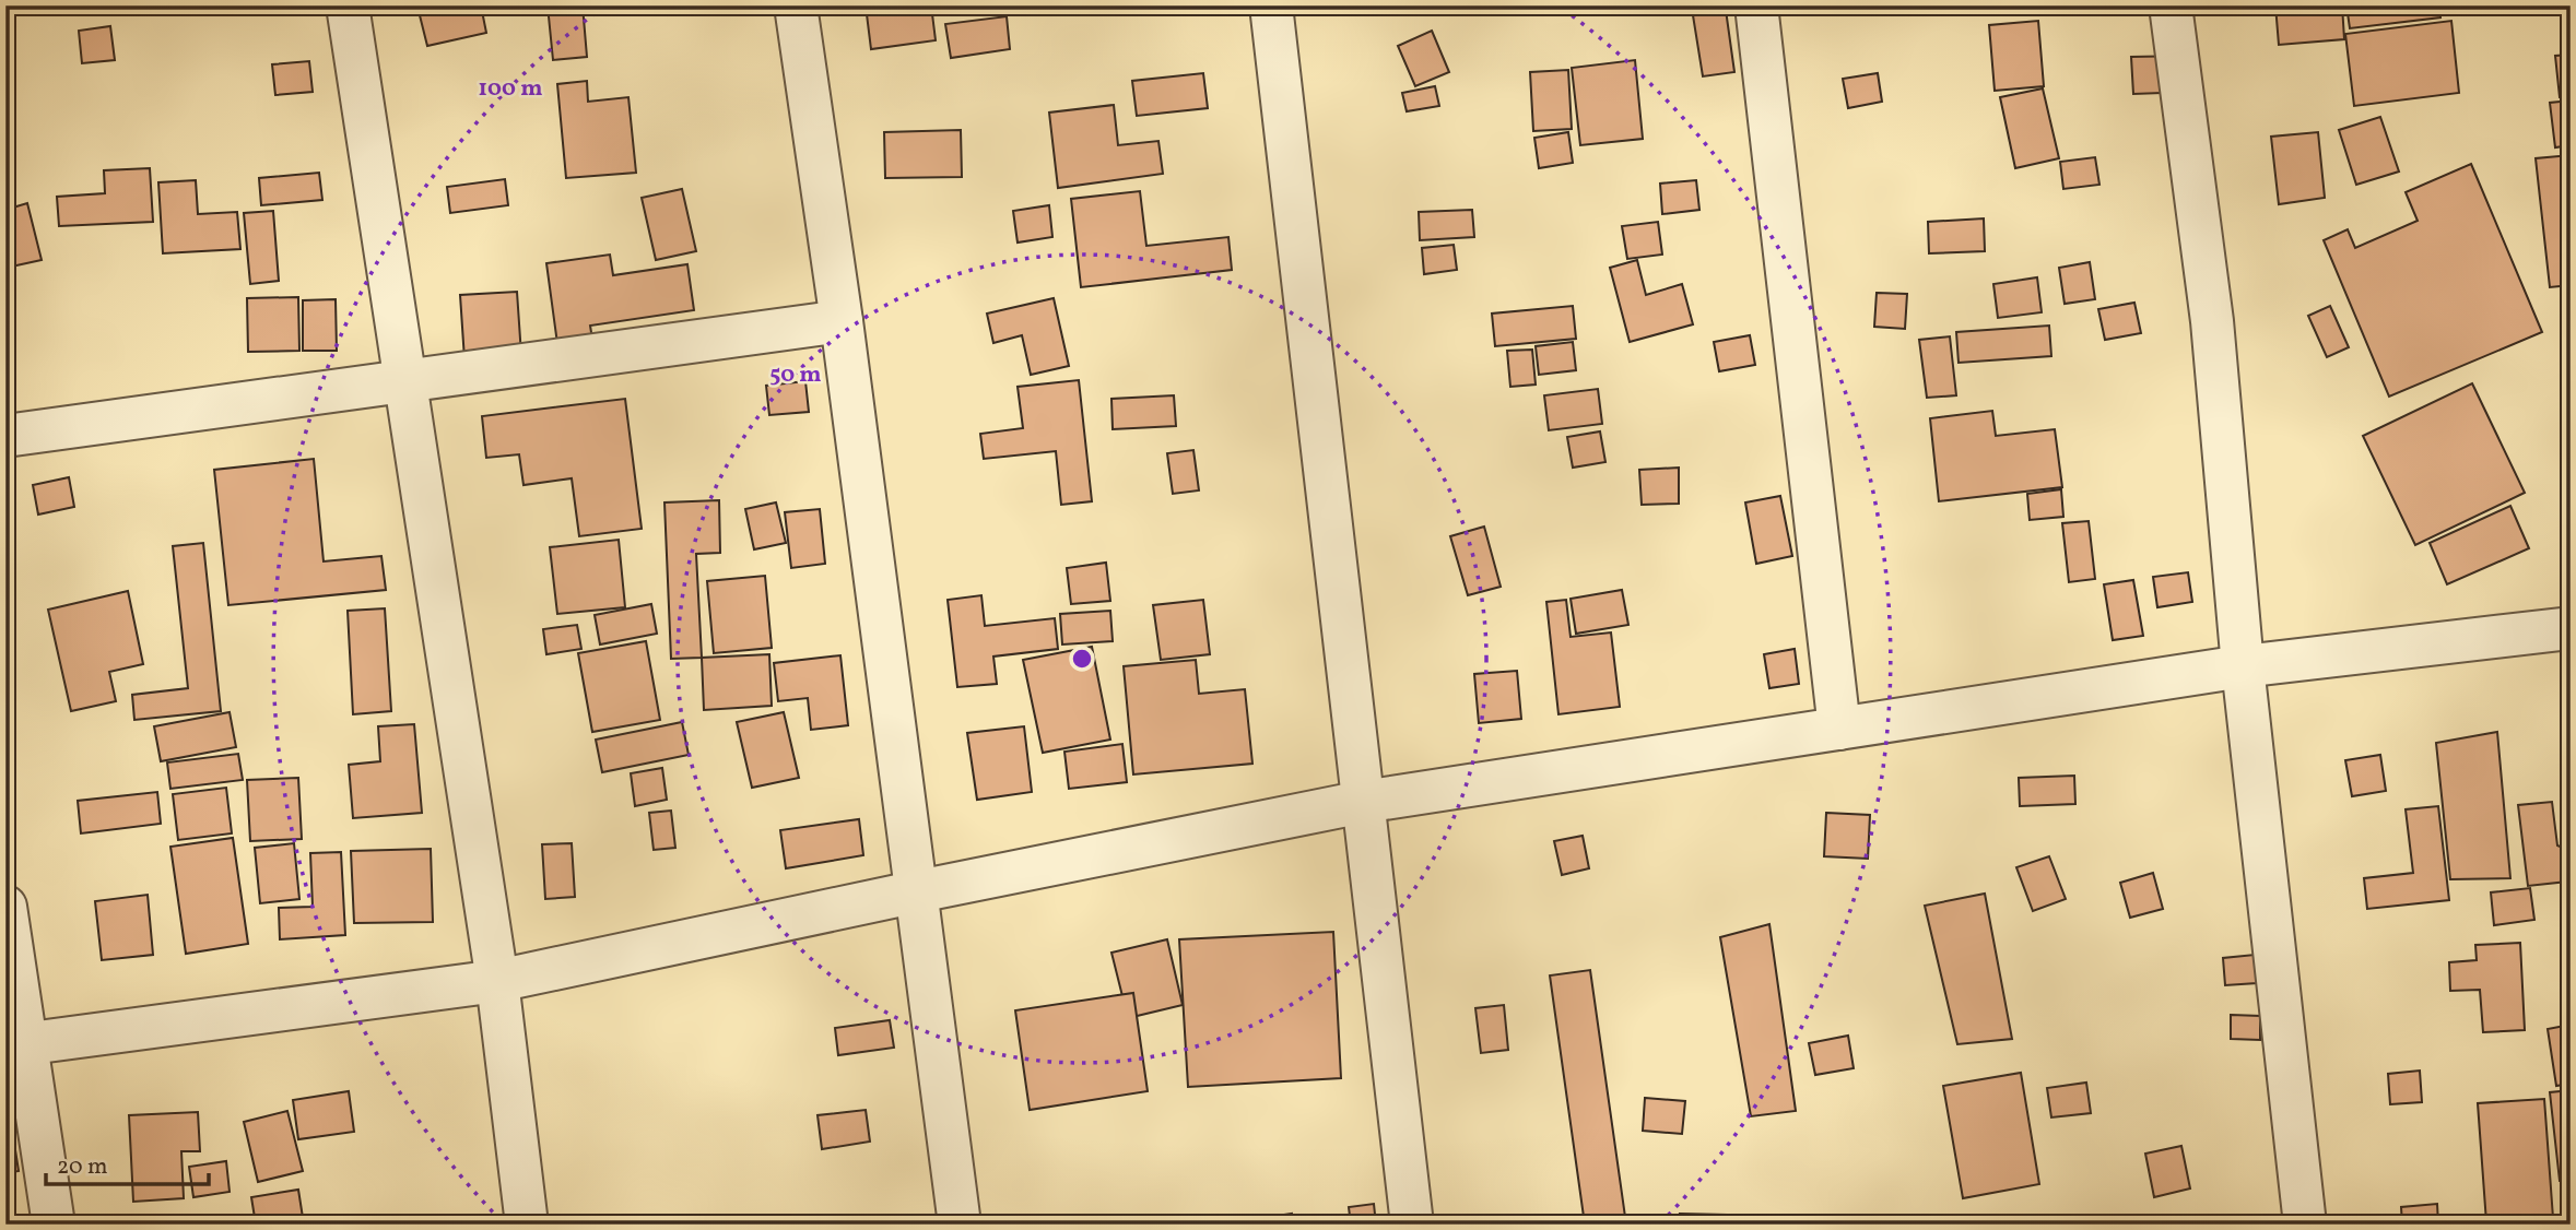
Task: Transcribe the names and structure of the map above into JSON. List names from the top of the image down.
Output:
{
  "scale_bar": "20 m",
  "rings": ["100 m", "50 m"]
}
